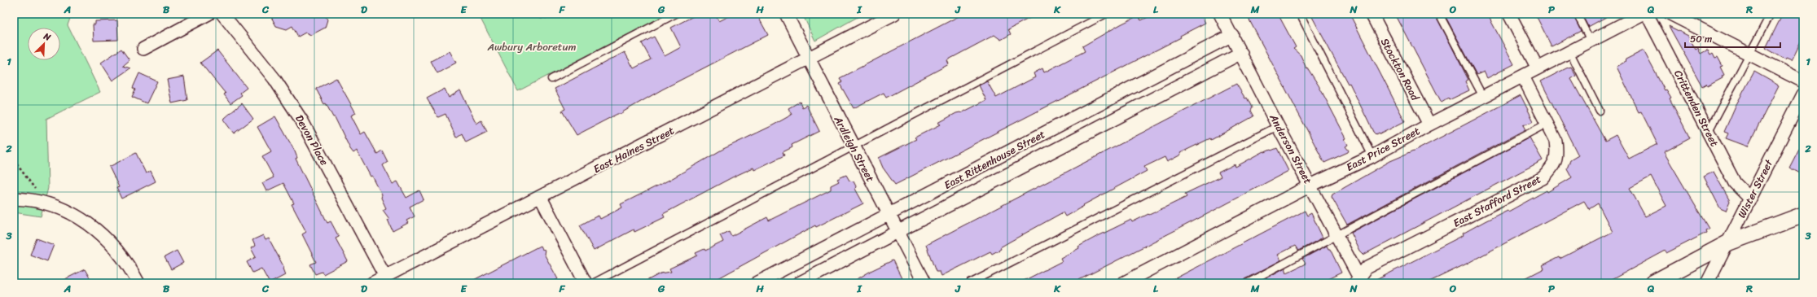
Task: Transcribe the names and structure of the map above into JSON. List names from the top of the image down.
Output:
{
  "streets": {
    "street": [
      "Stockton Road",
      "Crittenden Street",
      "Devon Place",
      "Ardleigh Street",
      "Anderson Street",
      "East Price Street",
      "East Haines Street",
      "East Rittenhouse Street",
      "Wister Street",
      "East Stafford Street"
    ]
  },
  "crossings": [
    ["Stockton Road", "East Price Street"],
    ["Crittenden Street", "Wister Street"],
    ["Devon Place", "East Haines Street"],
    ["Ardleigh Street", "East Haines Street"],
    ["Ardleigh Street", "East Rittenhouse Street"],
    ["Anderson Street", "East Price Street"],
    ["Anderson Street", "East Rittenhouse Street"],
    ["Anderson Street", "East Stafford Street"],
    ["East Price Street", "East Stafford Street"]
  ],
  "parks": ["Awbury Arboretum"],
  "scale_bar": "50 m",
  "north": "top right",
  "grid": {
    "columns": [
      "A",
      "B",
      "C",
      "D",
      "E",
      "F",
      "G",
      "H",
      "I",
      "J",
      "K",
      "L",
      "M",
      "N",
      "O",
      "P",
      "Q",
      "R"
    ],
    "rows": ["1", "2", "3"]
  }
}
